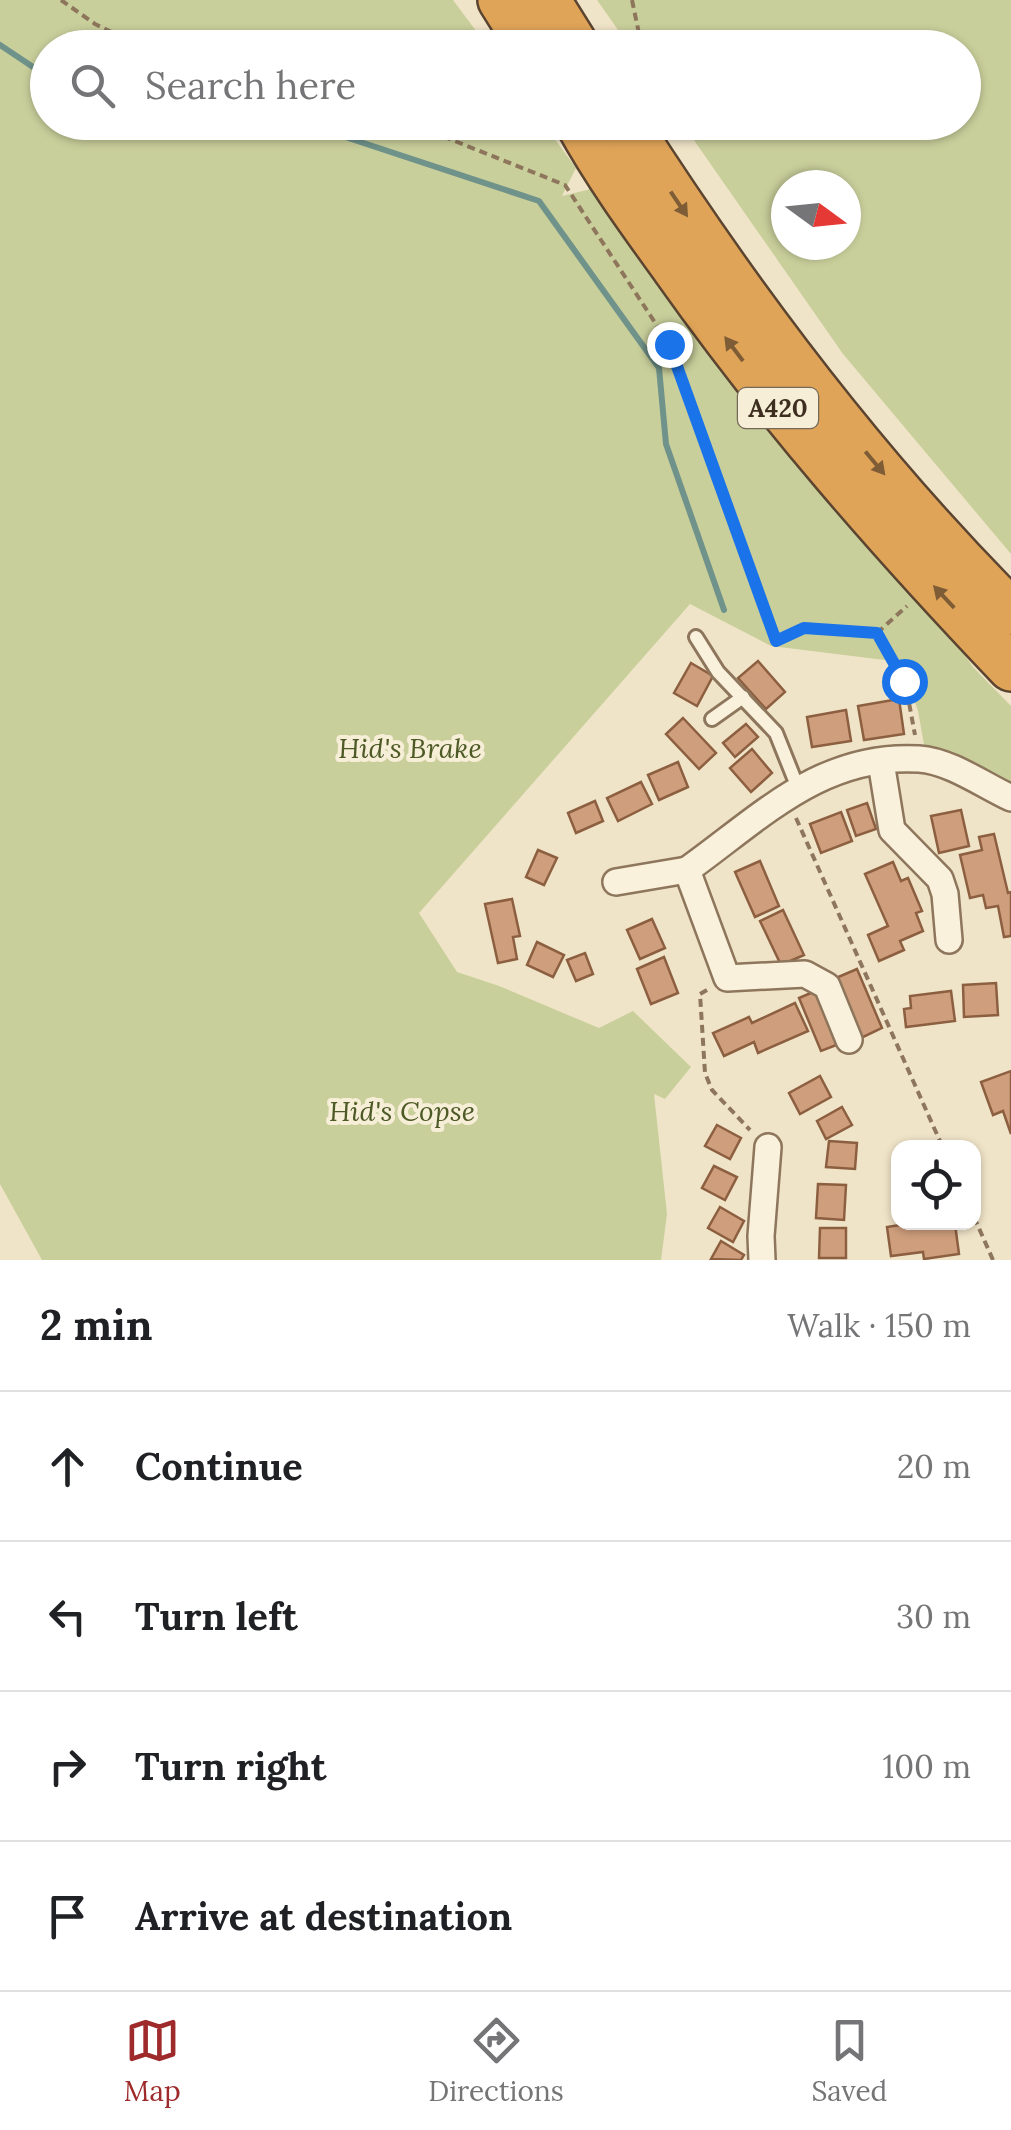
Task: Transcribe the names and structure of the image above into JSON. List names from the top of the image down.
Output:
{
  "streets": {
    "highway": ["A420"]
  },
  "parks": ["Hid's Brake", "Hid's Copse"],
  "north": "right",
  "page": {
    "search": "Search here",
    "heading": ["2 min", "Walk · 150 m"],
    "list": [
      ["Continue", "20 m"],
      ["Turn left", "30 m"],
      ["Turn right", "100 m"],
      "Arrive at destination"
    ],
    "nav": ["Map", "Directions", "Saved"]
  }
}
